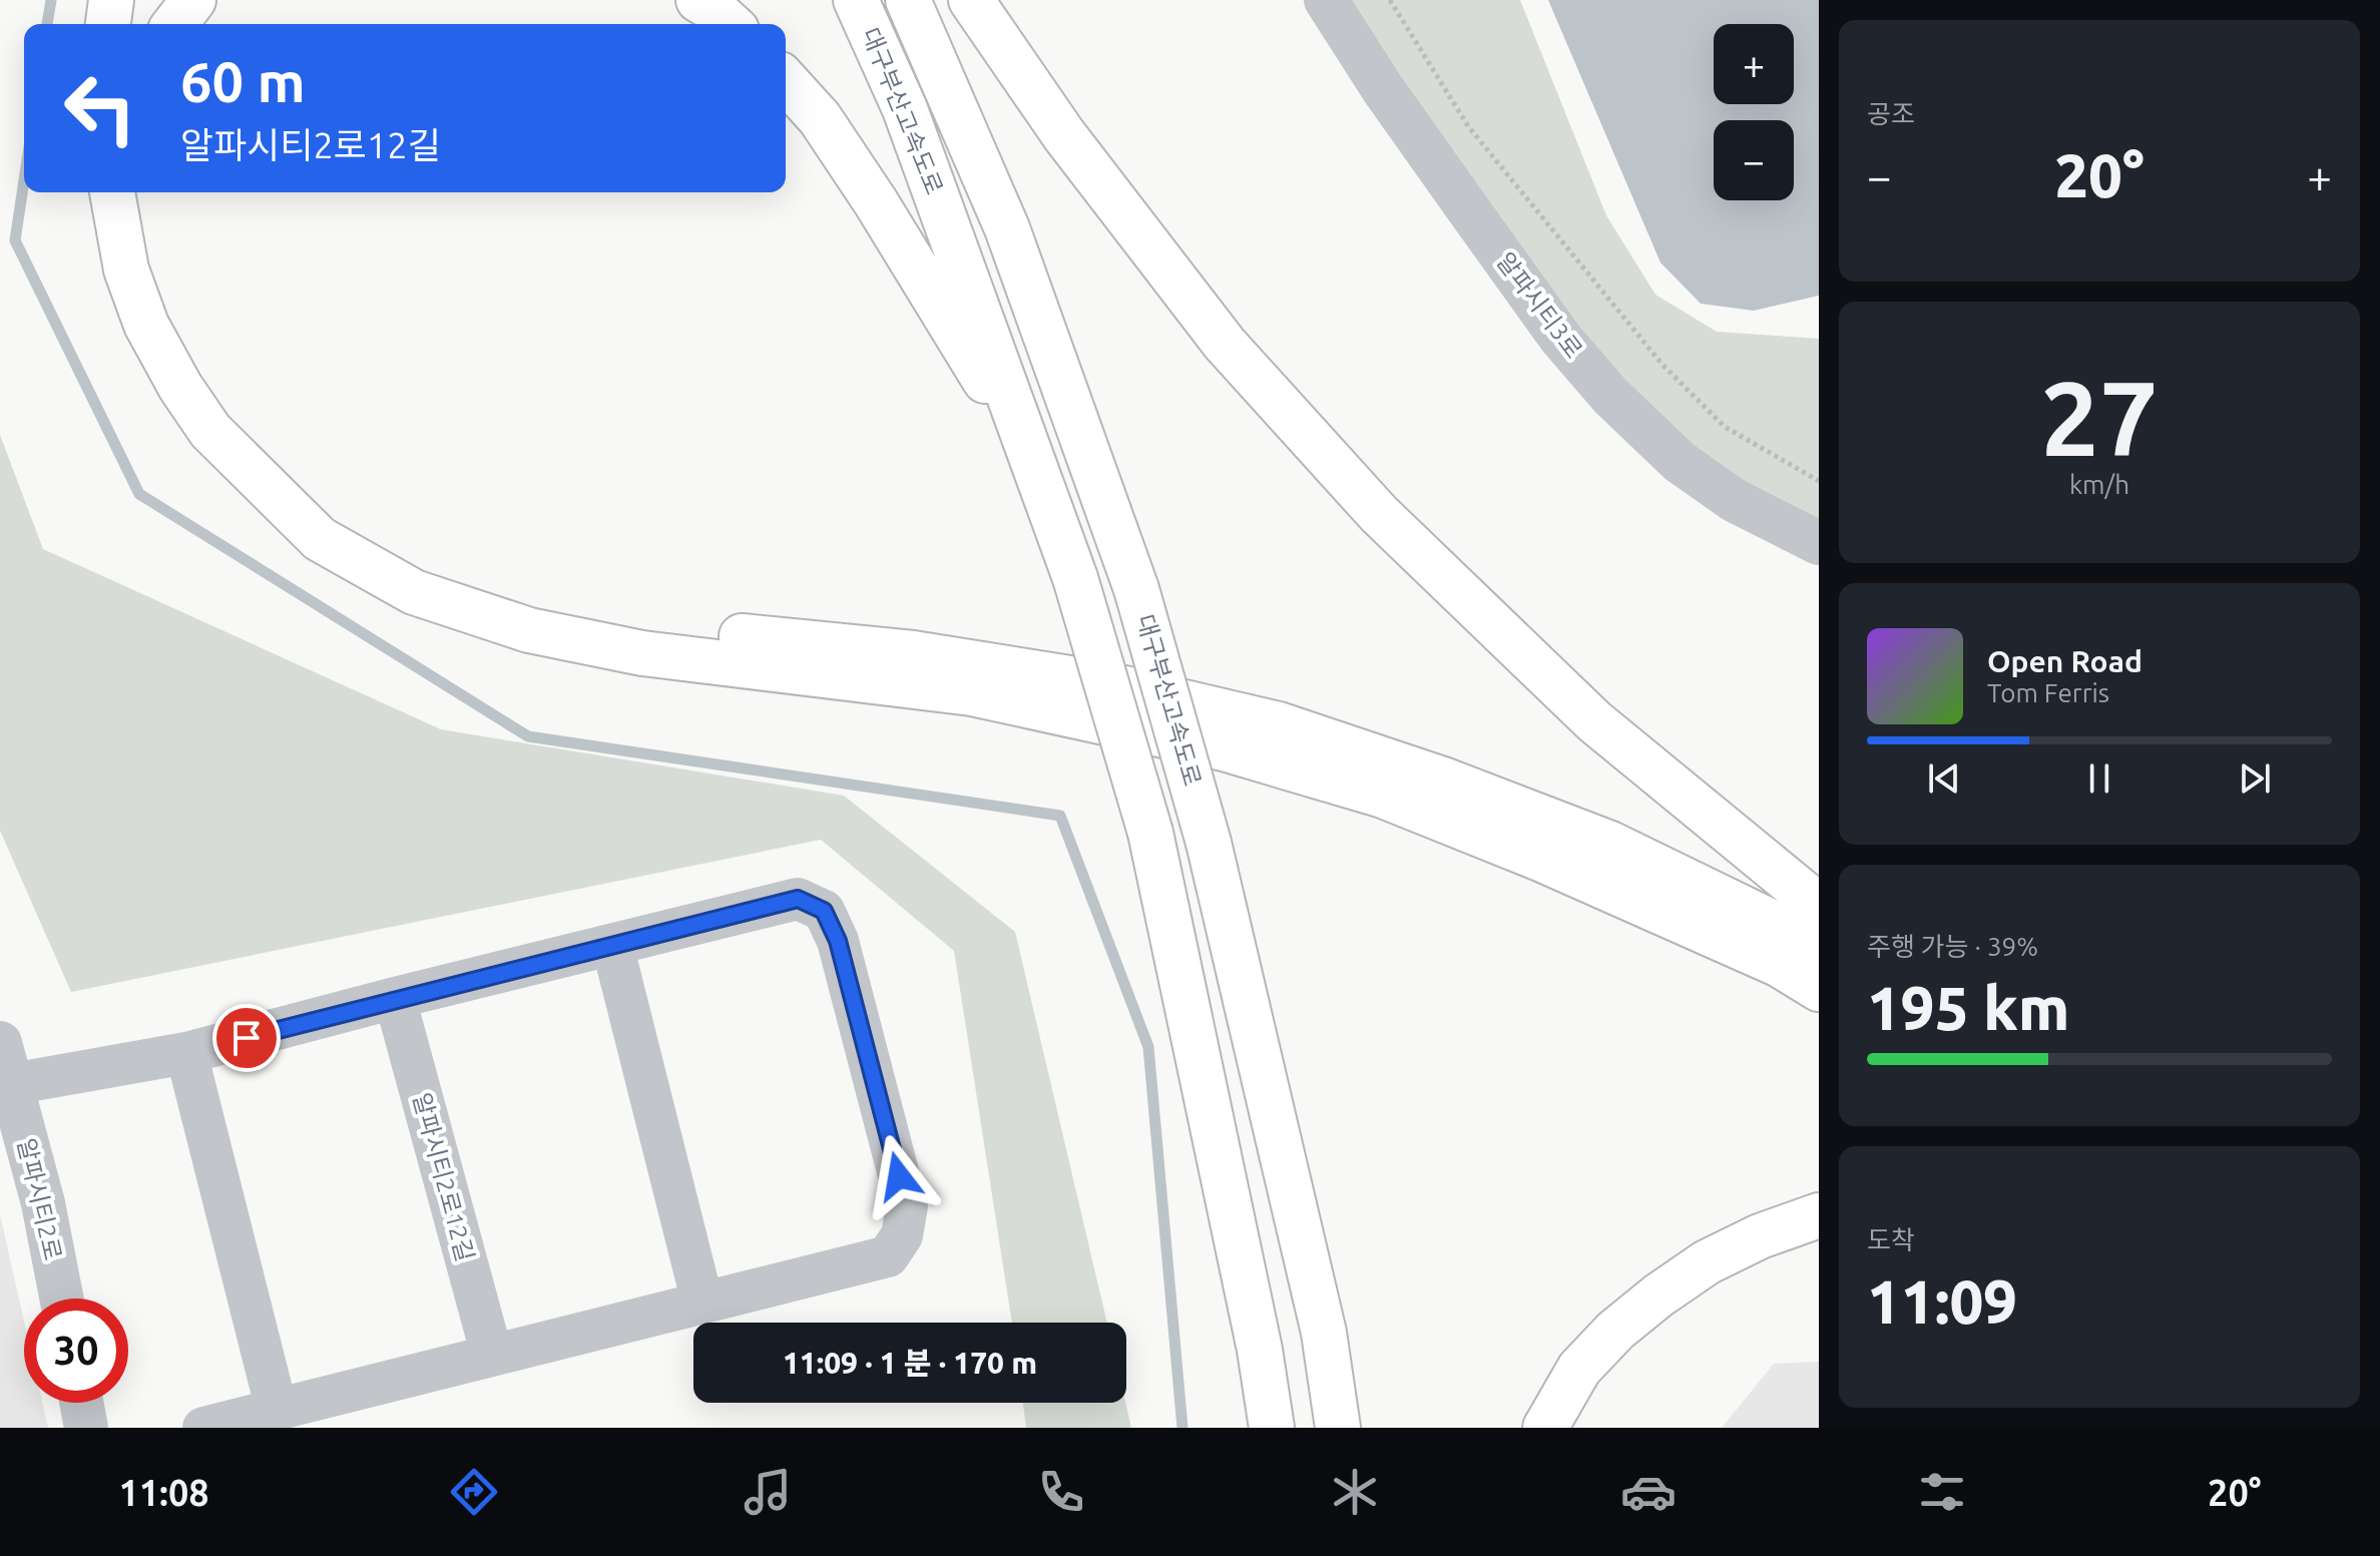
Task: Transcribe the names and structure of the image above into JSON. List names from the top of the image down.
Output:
{
  "streets": {
    "highway": ["대구부산고속도로"],
    "street": ["알파시티3로", "알파시티2로12길", "알파시티2로"]
  },
  "page": {
    "tile": [
      "공조",
      ["27", "km/h"],
      ["주행 가능 · 39%", "195 km"],
      ["도착", "11:09"]
    ],
    "map_buttons": ["+", "−"],
    "turn": ["60 m", "알파시티2로12길"],
    "heat": ["−", "20°", "+"],
    "song": ["Open Road", "Tom Ferris"],
    "limit": "30",
    "trip": "11:09 · 1 분 · 170 m",
    "tabs": ["11:08", "20°"]
  }
}
